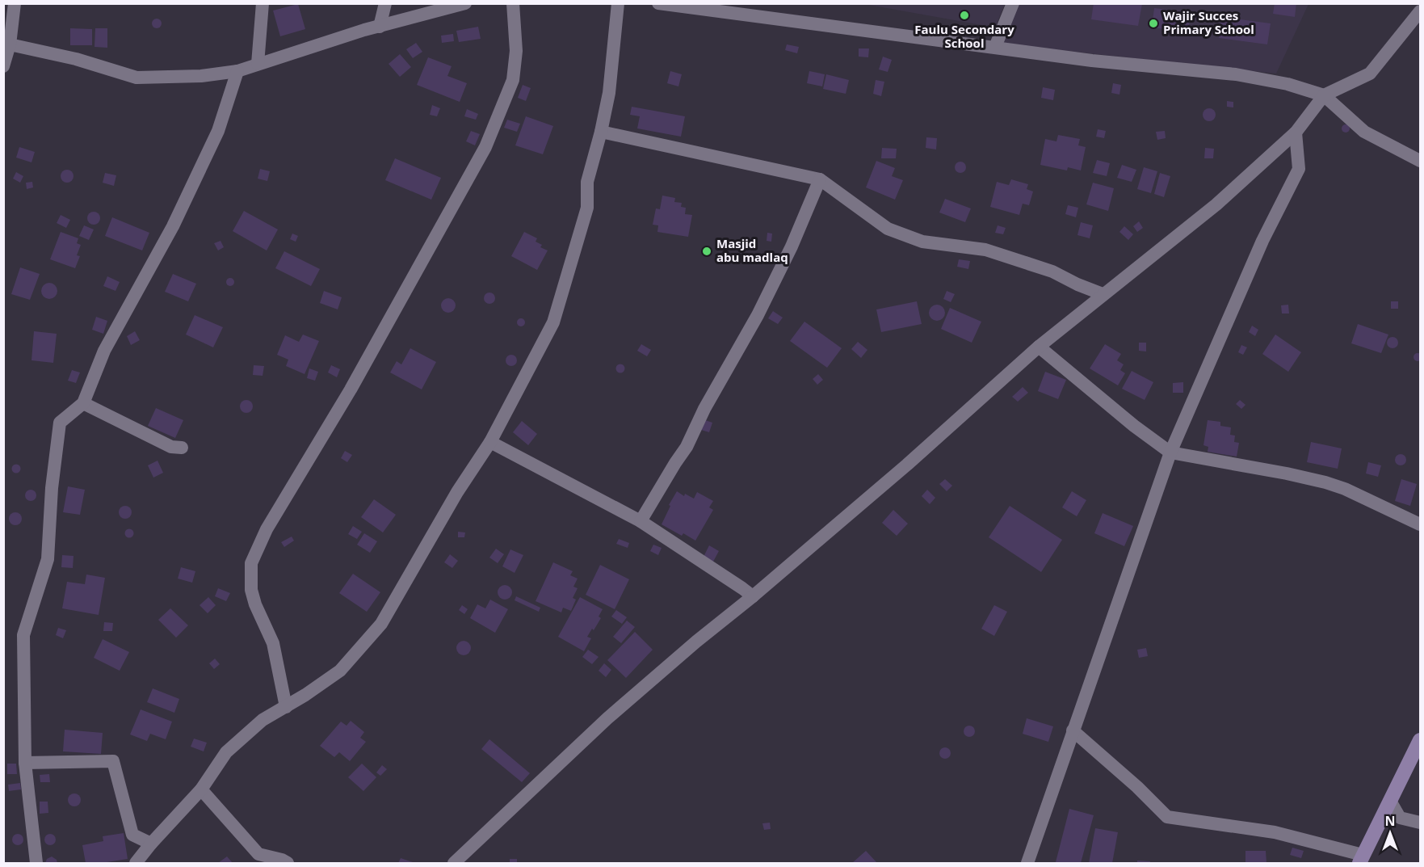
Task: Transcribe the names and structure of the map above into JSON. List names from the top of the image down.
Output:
{
  "places": ["Faulu Secondary School", "Wajir Succes Primary School", "Masjid abu madlaq"],
  "north": "top"
}
